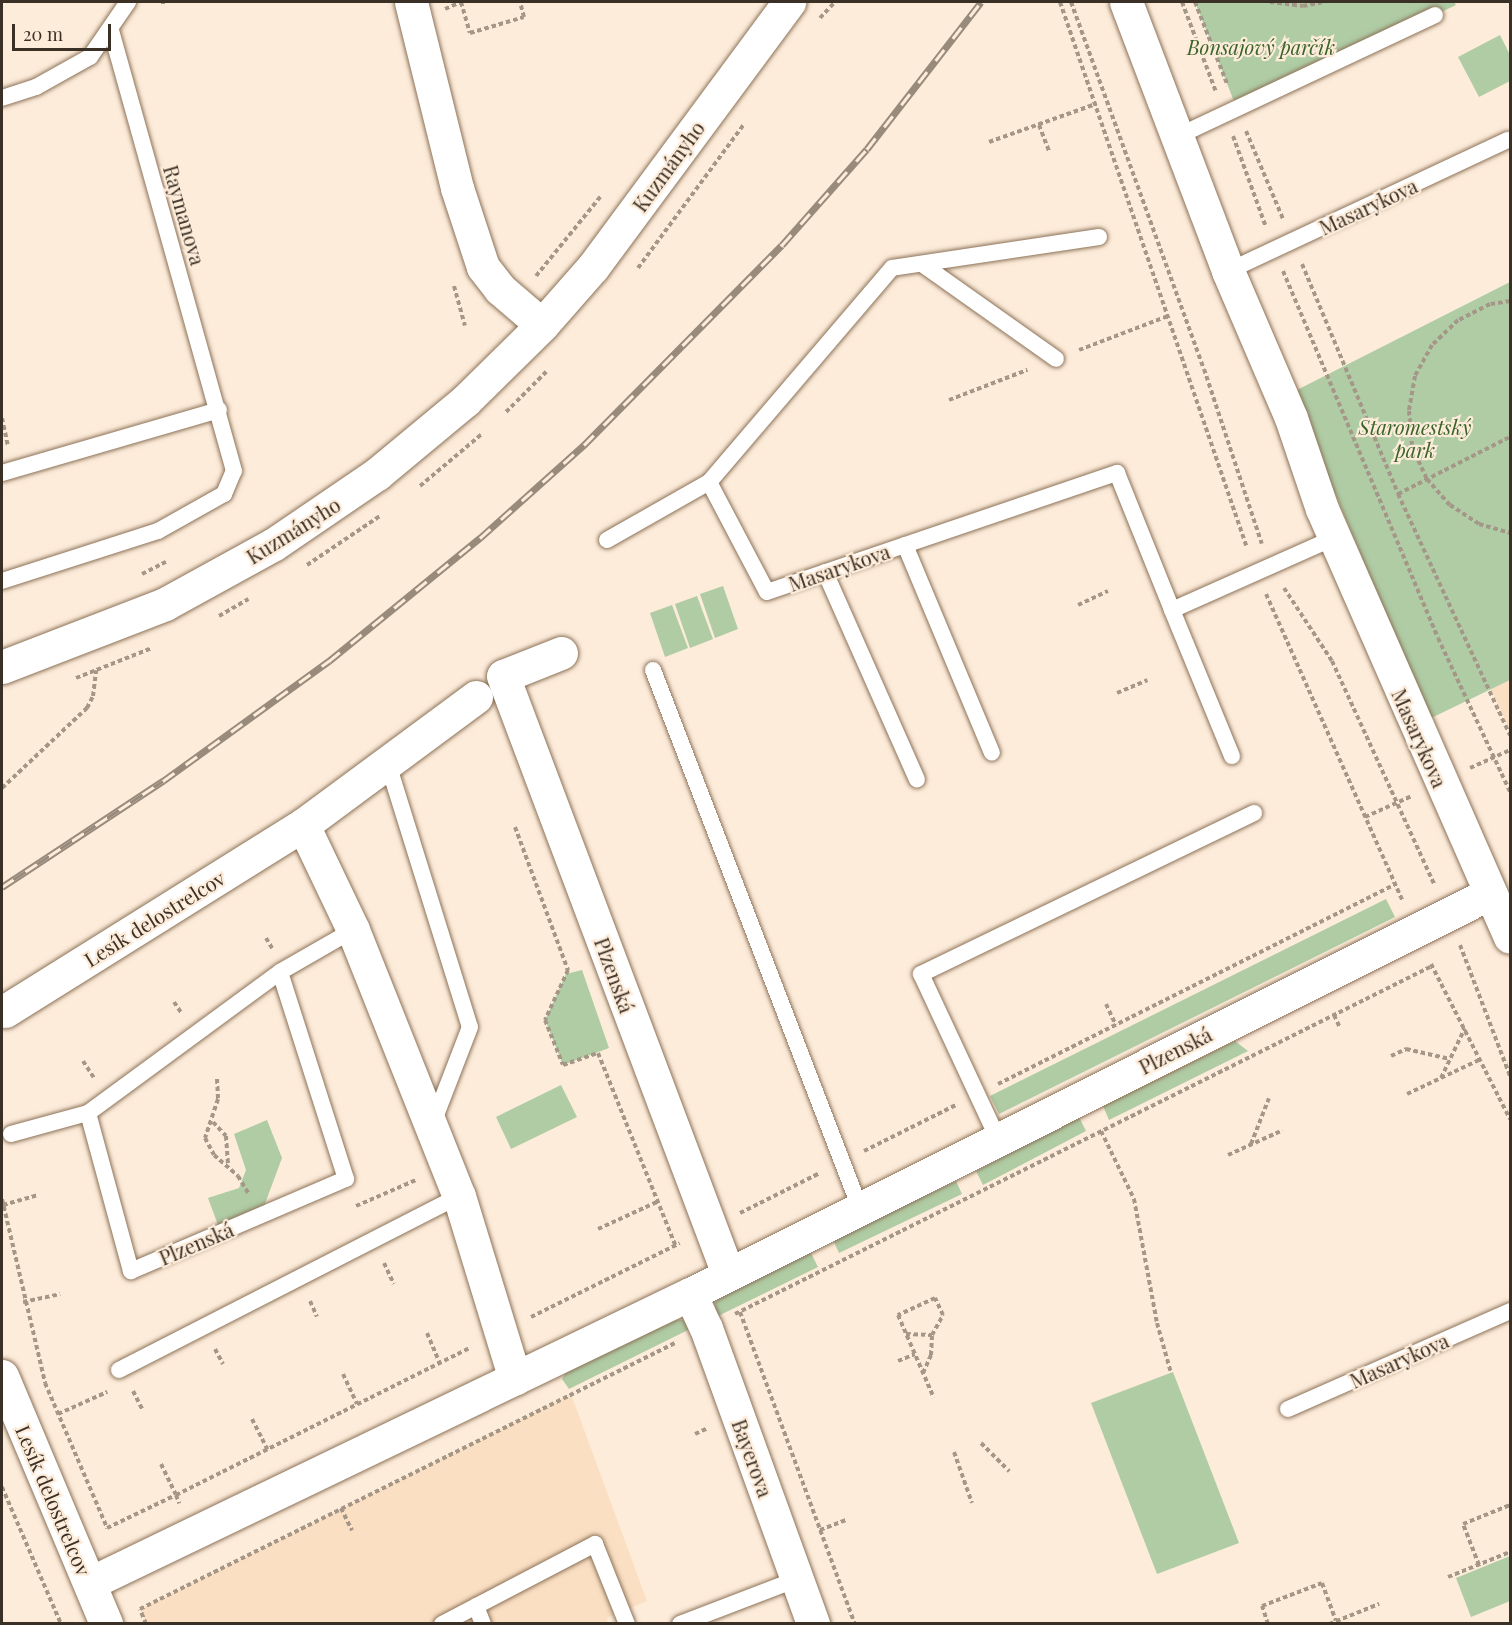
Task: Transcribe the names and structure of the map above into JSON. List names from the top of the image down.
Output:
{
  "streets": {
    "street": [
      "Kuzmányho",
      "Masarykova",
      "Lesík delostrelcov",
      "Plzenská",
      "Bayerova"
    ],
    "lane": ["Raymanova"]
  },
  "crossings": [
    ["Masarykova", "Plzenská"],
    ["Lesík delostrelcov", "Plzenská"],
    ["Plzenská", "Bayerova"]
  ],
  "parks": ["Bonsajový parčík", "Staromestský park"],
  "scale_bar": "20 m"
}
